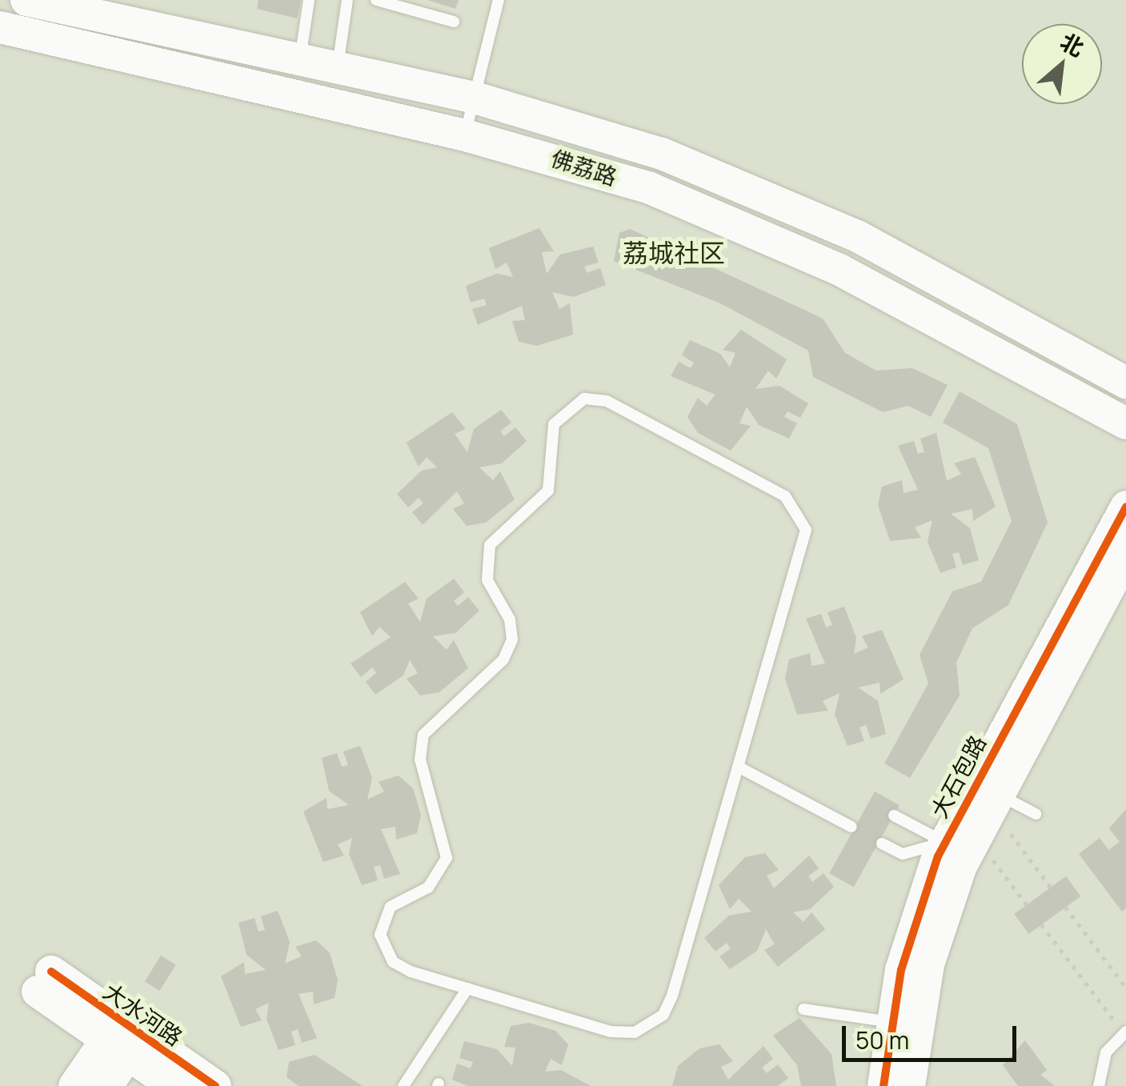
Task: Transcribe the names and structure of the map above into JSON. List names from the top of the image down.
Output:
{
  "streets": {
    "main road": ["佛荔路", "大石包路", "大水河路"]
  },
  "districts": ["荔城社区"],
  "scale_bar": "50 m",
  "north": "top right"
}
